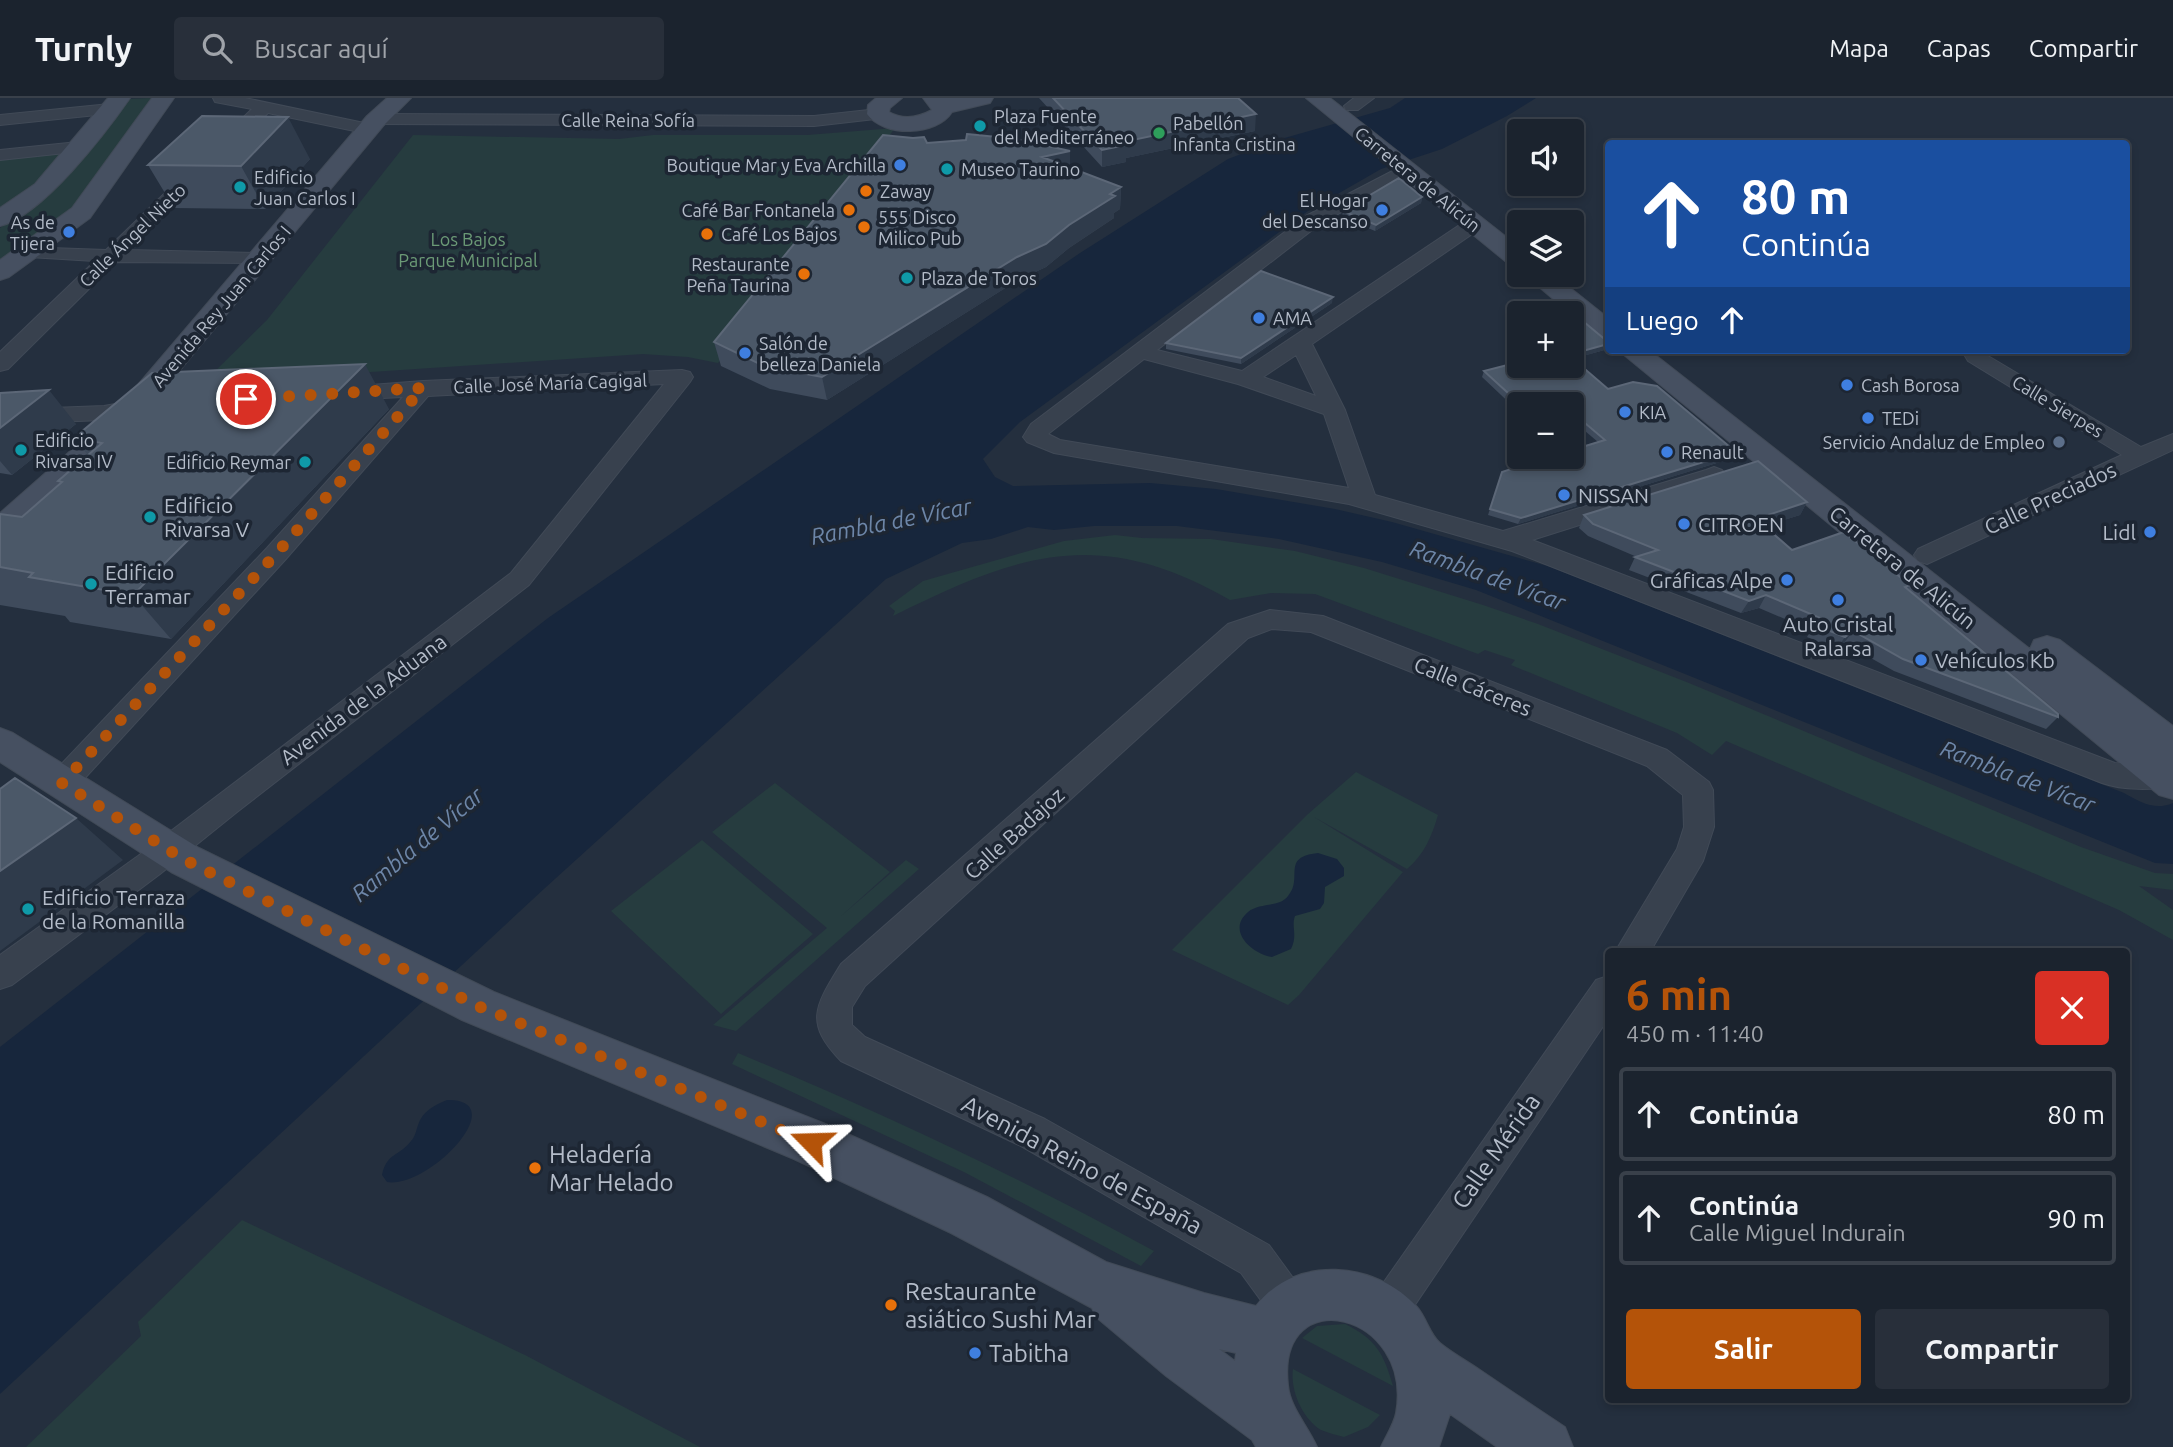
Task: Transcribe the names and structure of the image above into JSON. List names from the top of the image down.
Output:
{
  "streets": {
    "street": [
      "Calle Reina Sofía",
      "Carretera de Alicún",
      "Calle Ángel Nieto",
      "Avenida Rey Juan Carlos I",
      "Calle José María Cagigal",
      "Calle Sierpes",
      "Calle Preciados",
      "Calle Cáceres",
      "Avenida de la Aduana",
      "Calle Badajoz",
      "Calle Mérida",
      "Avenida Reino de España"
    ]
  },
  "crossings": [
    ["Calle Reina Sofía", "Calle Ángel Nieto"],
    ["Calle Reina Sofía", "Avenida Rey Juan Carlos I"],
    ["Carretera de Alicún", "Calle Preciados"],
    ["Calle José María Cagigal", "Avenida de la Aduana"],
    ["Calle Sierpes", "Calle Preciados"],
    ["Calle Cáceres", "Calle Badajoz"],
    ["Calle Badajoz", "Avenida Reino de España"]
  ],
  "water": ["Rambla de Vícar"],
  "parks": ["Los Bajos Parque Municipal"],
  "places": [
    "Plaza Fuente del Mediterráneo",
    "Pabellón Infanta Cristina",
    "Boutique Mar y Eva Archilla",
    "Museo Taurino",
    "Edificio Juan Carlos I",
    "Zaway",
    "Café Bar Fontanela",
    "El Hogar del Descanso",
    "555 Disco Milico Pub",
    "As de Tijera",
    "Café Los Bajos",
    "Restaurante Peña Taurina",
    "Plaza de Toros",
    "AMA",
    "Salón de belleza Daniela",
    "Cash Borosa",
    "KIA",
    "TEDi",
    "Servicio Andaluz de Empleo",
    "Edificio Rivarsa IV",
    "Renault",
    "Edificio Reymar",
    "NISSAN",
    "Edificio Rivarsa V",
    "CITROEN",
    "Lidl",
    "Gráficas Alpe",
    "Edificio Terramar",
    "Auto Cristal Ralarsa",
    "Vehículos Kb",
    "Edificio Terraza de la Romanilla",
    "Heladería Mar Helado",
    "Restaurante asiático Sushi Mar",
    "Tabitha"
  ],
  "page": {
    "header": "Turnly",
    "search": "Buscar aquí",
    "nav": ["Mapa", "Capas", "Compartir"],
    "map_buttons": ["+", "−"],
    "turn": ["80 m", "Continúa"],
    "then": "Luego",
    "heading": ["6 min", "450 m · 11:40"],
    "list": [
      {
        "name": "Continúa",
        "value": "80 m"
      },
      {
        "name": "Continúa",
        "note": "Calle Miguel Indurain",
        "value": "90 m"
      }
    ],
    "buttons": ["Salir", "Compartir"]
  }
}
